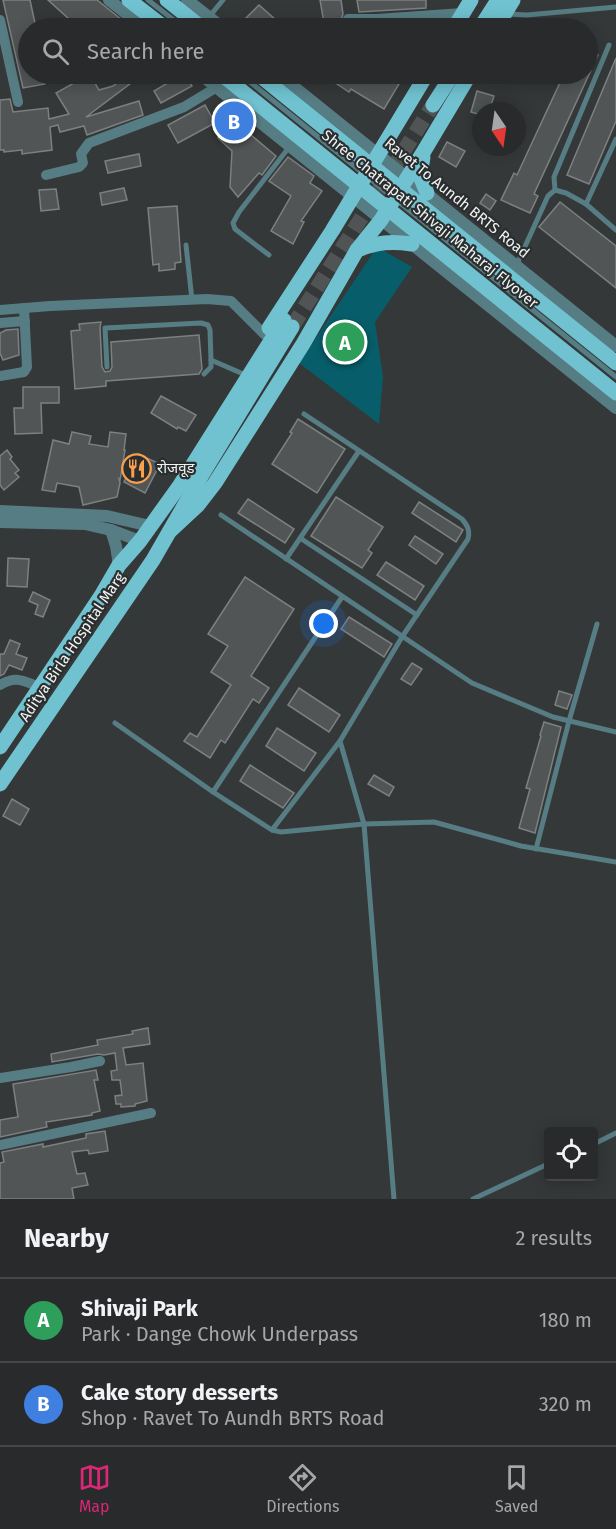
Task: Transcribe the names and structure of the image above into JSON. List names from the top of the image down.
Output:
{
  "streets": {
    "main road": ["Shree Chatrapati Shivaji Maharaj Flyover", "Aditya Birla Hospital Marg"],
    "street": ["Ravet To Aundh BRTS Road"]
  },
  "places": {
    "restaurant": ["रोजवूड"]
  },
  "north": "bottom",
  "page": {
    "search": "Search here",
    "pins": ["B", "A"],
    "heading": ["Nearby", "2 results"],
    "list": [
      {
        "mark": "A",
        "name": "Shivaji Park",
        "note": "Park · Dange Chowk Underpass",
        "value": "180 m"
      },
      {
        "mark": "B",
        "name": "Cake story desserts",
        "note": "Shop · Ravet To Aundh BRTS Road",
        "value": "320 m"
      }
    ],
    "nav": ["Map", "Directions", "Saved"]
  }
}
